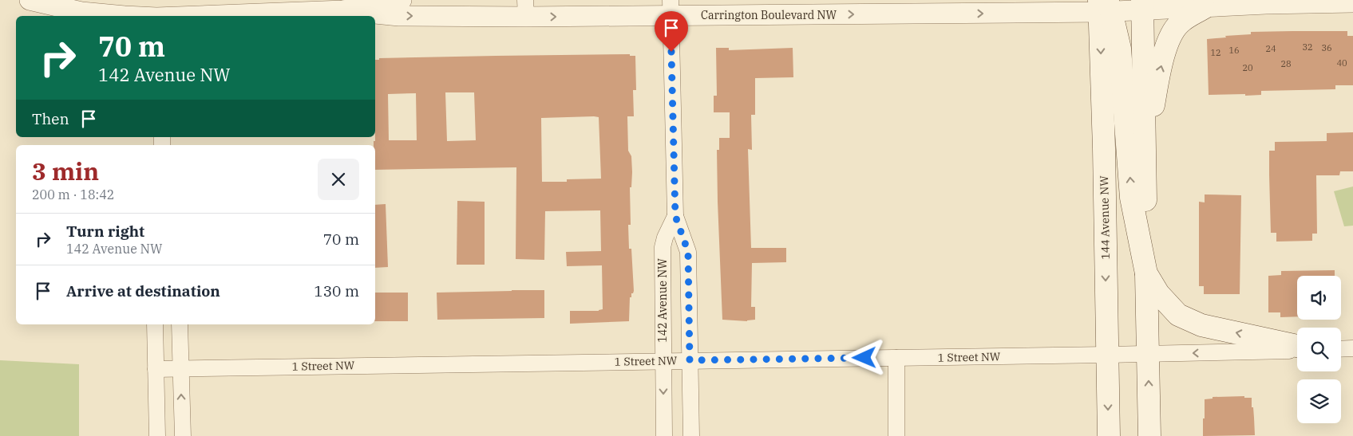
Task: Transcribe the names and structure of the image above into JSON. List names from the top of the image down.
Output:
{
  "streets": {
    "main road": ["144 Avenue NW"],
    "street": ["Carrington Boulevard NW", "142 Avenue NW", "1 Street NW"]
  },
  "crossings": [
    ["Carrington Boulevard NW", "144 Avenue NW"],
    ["Carrington Boulevard NW", "142 Avenue NW"],
    ["144 Avenue NW", "1 Street NW"],
    ["142 Avenue NW", "1 Street NW"]
  ],
  "one_way": ["Carrington Boulevard NW"],
  "house_numbers": [
    "32",
    "36",
    "24",
    "16",
    "12",
    "40",
    "28",
    "20"
  ],
  "page": {
    "turn": ["70 m", "142 Avenue NW"],
    "then": "Then",
    "heading": ["3 min", "200 m · 18:42"],
    "list": [
      {
        "name": "Turn right",
        "note": "142 Avenue NW",
        "value": "70 m"
      },
      {
        "name": "Arrive at destination",
        "value": "130 m"
      }
    ]
  }
}
